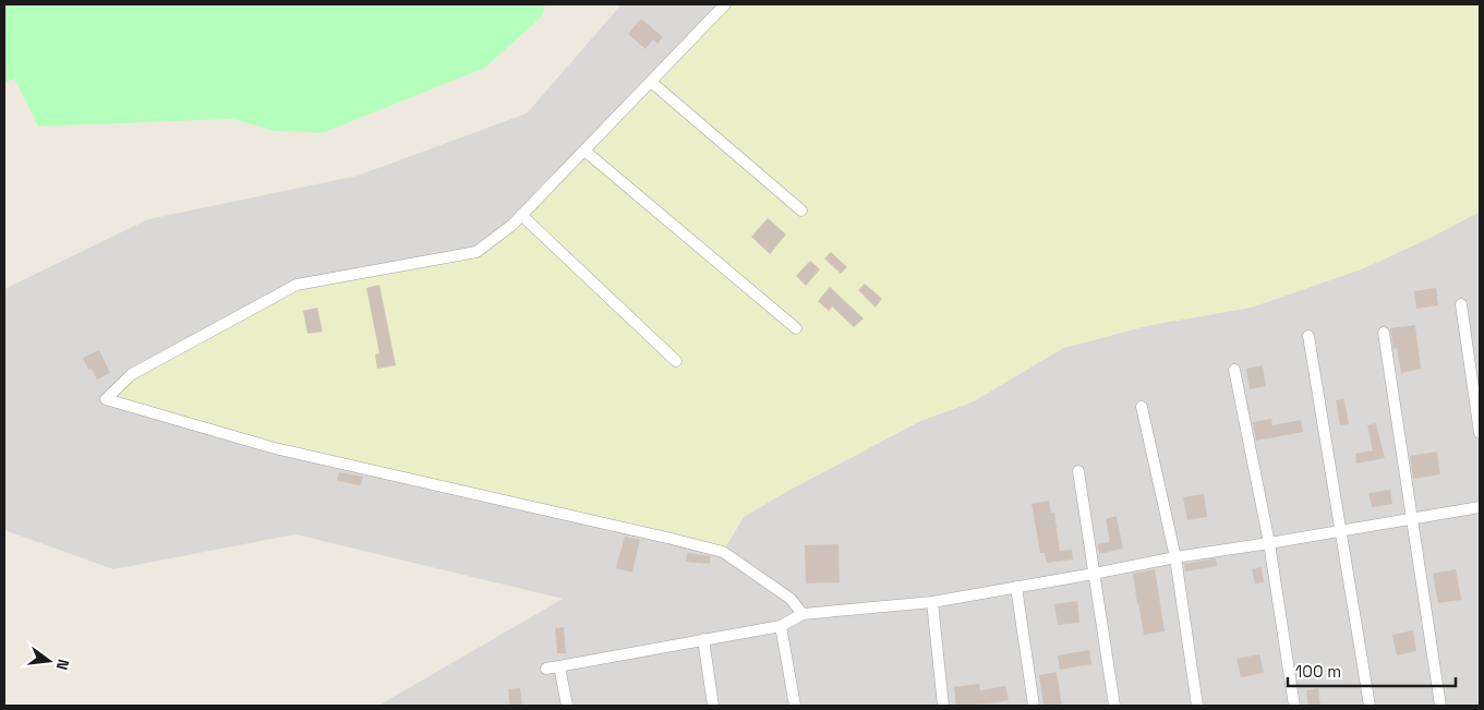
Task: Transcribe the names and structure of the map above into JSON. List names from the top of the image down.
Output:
{
  "scale_bar": "100 m",
  "north": "right"
}
